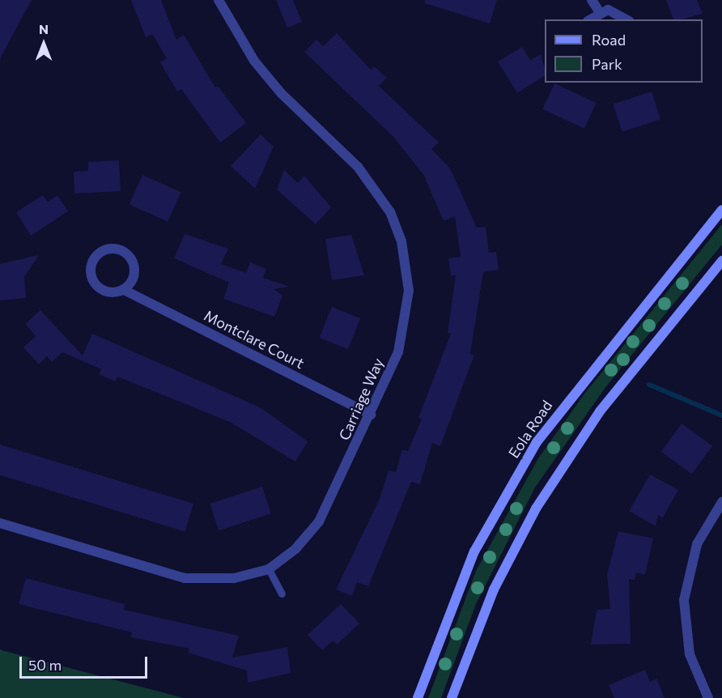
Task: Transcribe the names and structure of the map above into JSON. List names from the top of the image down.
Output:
{
  "streets": {
    "main road": ["Eola Road"],
    "street": ["Montclare Court", "Carriage Way"]
  },
  "crossings": [
    ["Montclare Court", "Carriage Way"]
  ],
  "legend": ["Road", "Park"],
  "scale_bar": "50 m",
  "north": "top"
}
